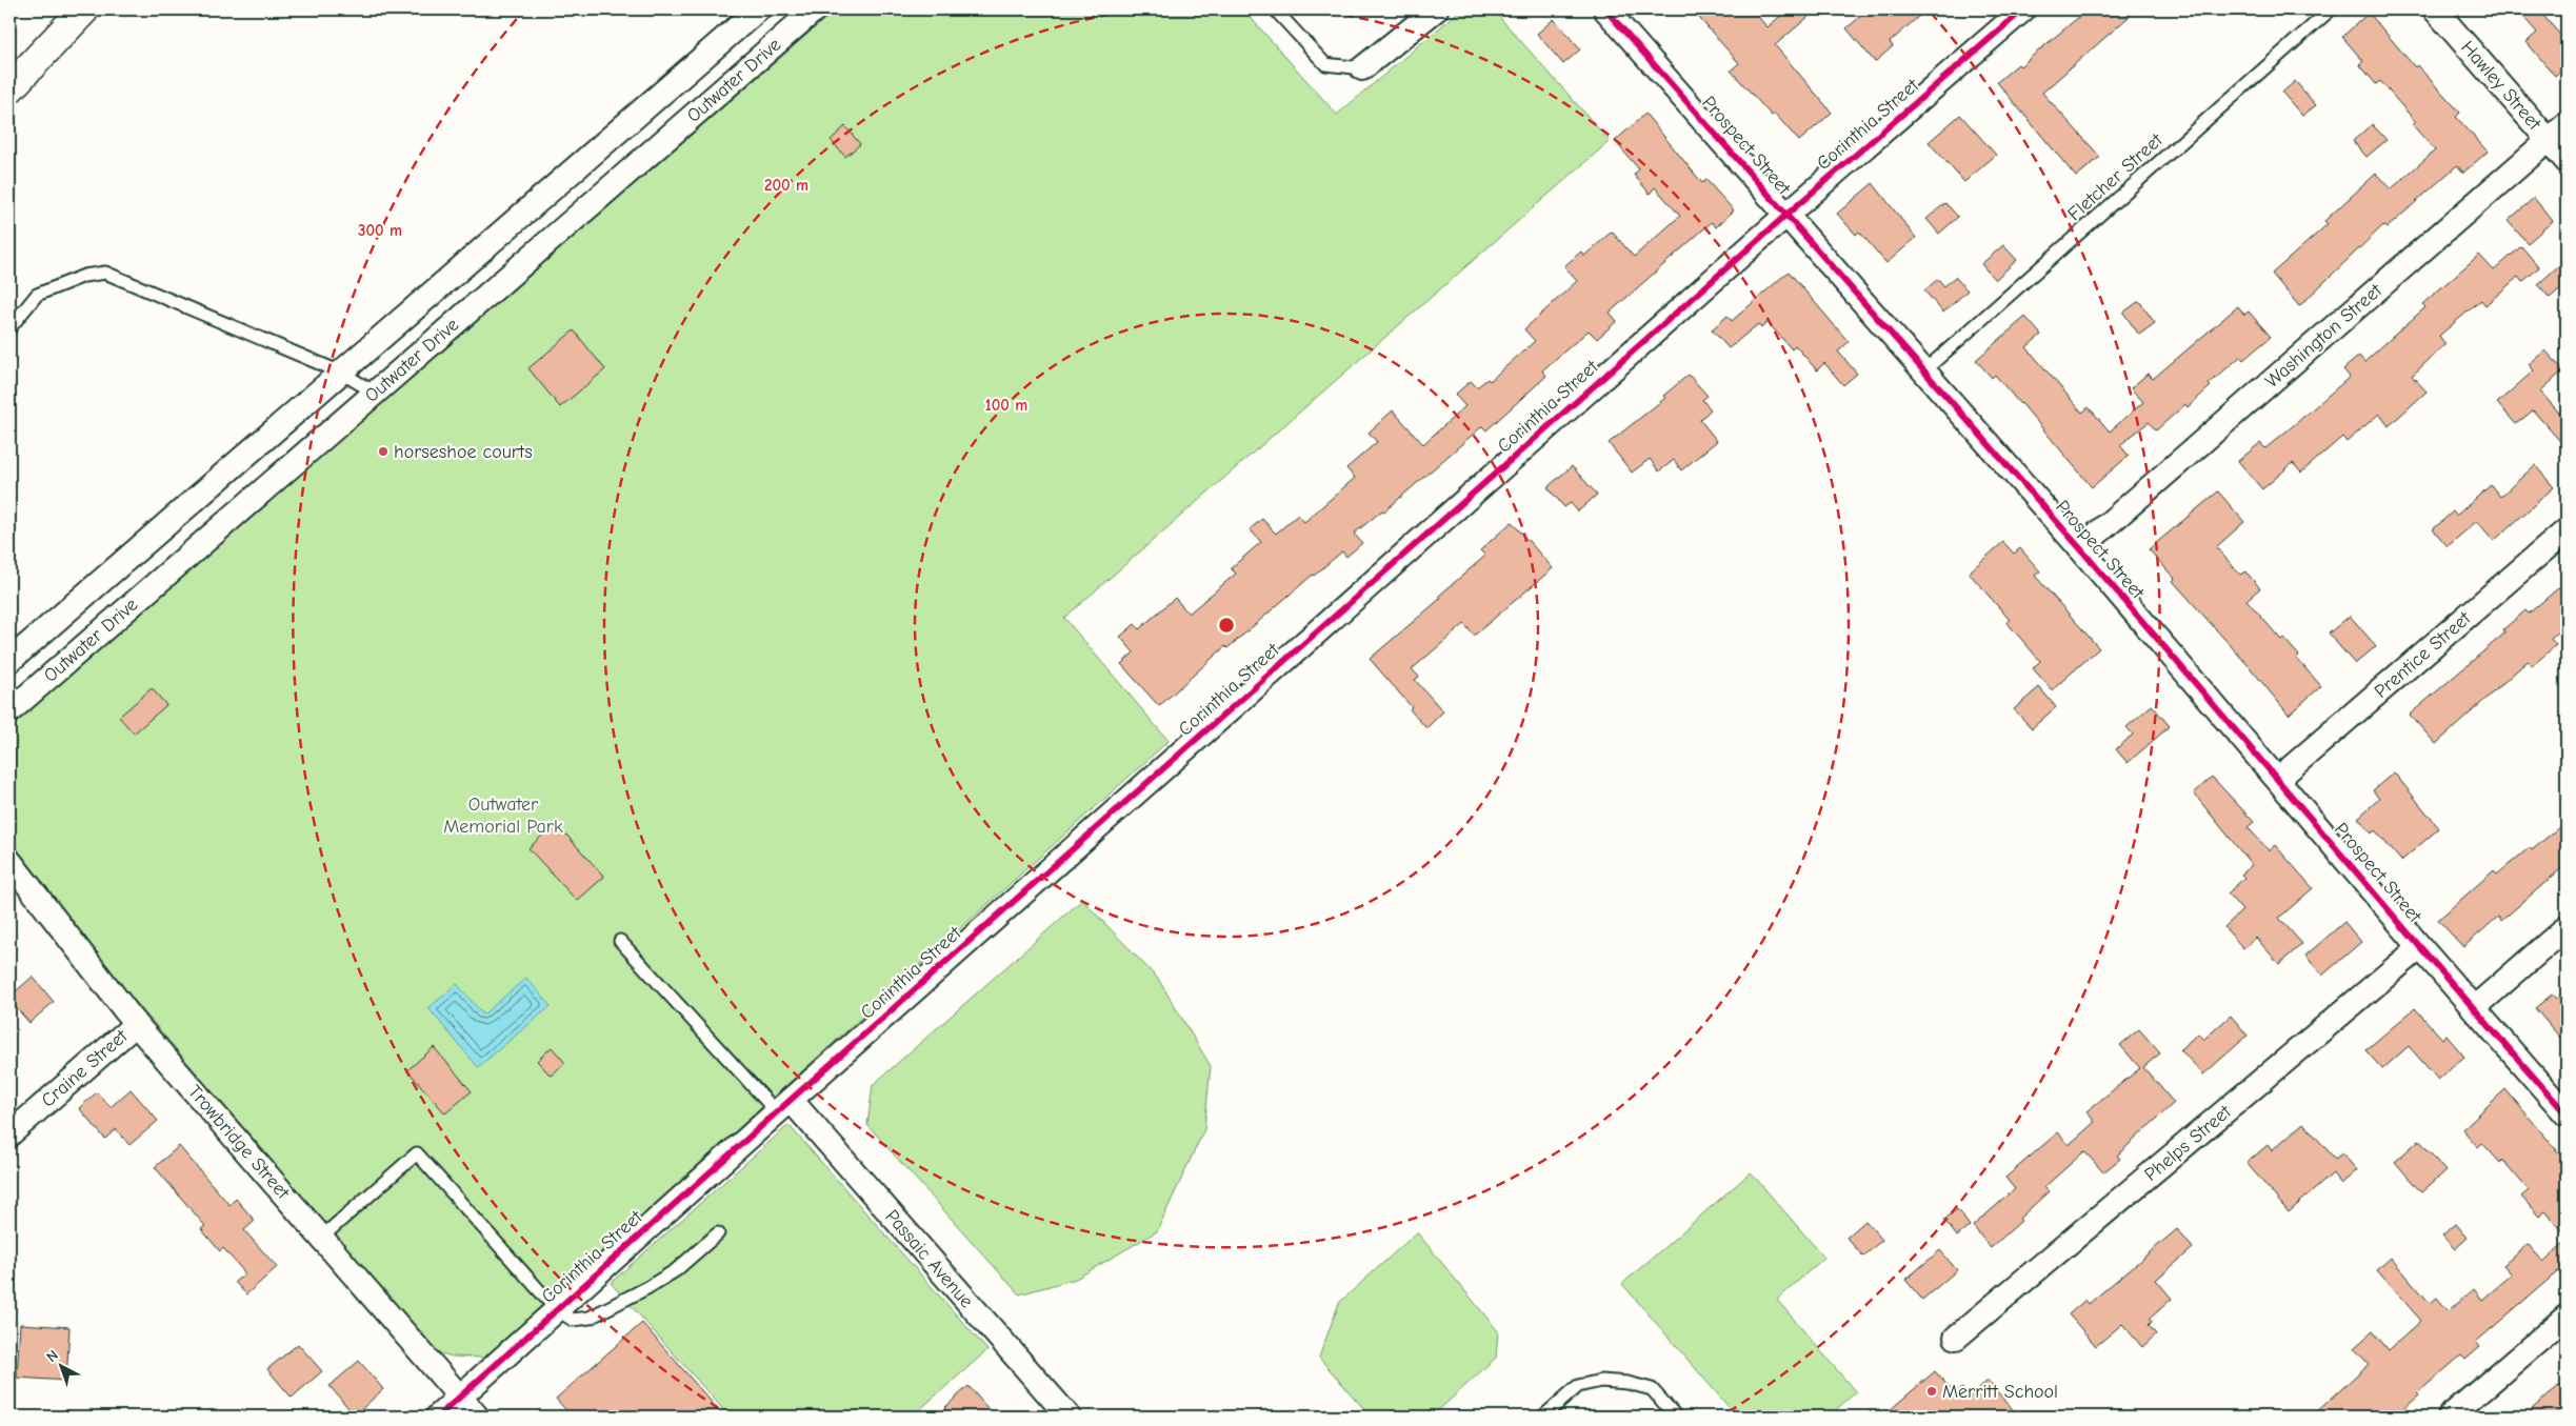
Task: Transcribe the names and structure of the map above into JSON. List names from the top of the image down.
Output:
{
  "streets": {
    "street": [
      "Outwater Drive",
      "Hawley Street",
      "Corinthia Street",
      "Prospect Street",
      "Washington Street",
      "Prentice Street",
      "Craine Street",
      "Trowbridge Street",
      "Phelps Street",
      "Passaic Avenue"
    ],
    "lane": ["Fletcher Street"]
  },
  "crossings": [
    ["Hawley Street", "Washington Street"],
    ["Corinthia Street", "Prospect Street"],
    ["Corinthia Street", "Trowbridge Street"],
    ["Corinthia Street", "Passaic Avenue"],
    ["Prospect Street", "Fletcher Street"],
    ["Prospect Street", "Washington Street"],
    ["Prospect Street", "Prentice Street"],
    ["Prospect Street", "Phelps Street"],
    ["Craine Street", "Trowbridge Street"]
  ],
  "parks": ["Outwater Memorial Park"],
  "places": ["horseshoe courts", "Merritt School"],
  "north": "top left",
  "rings": ["200 m", "300 m", "100 m"]
}
